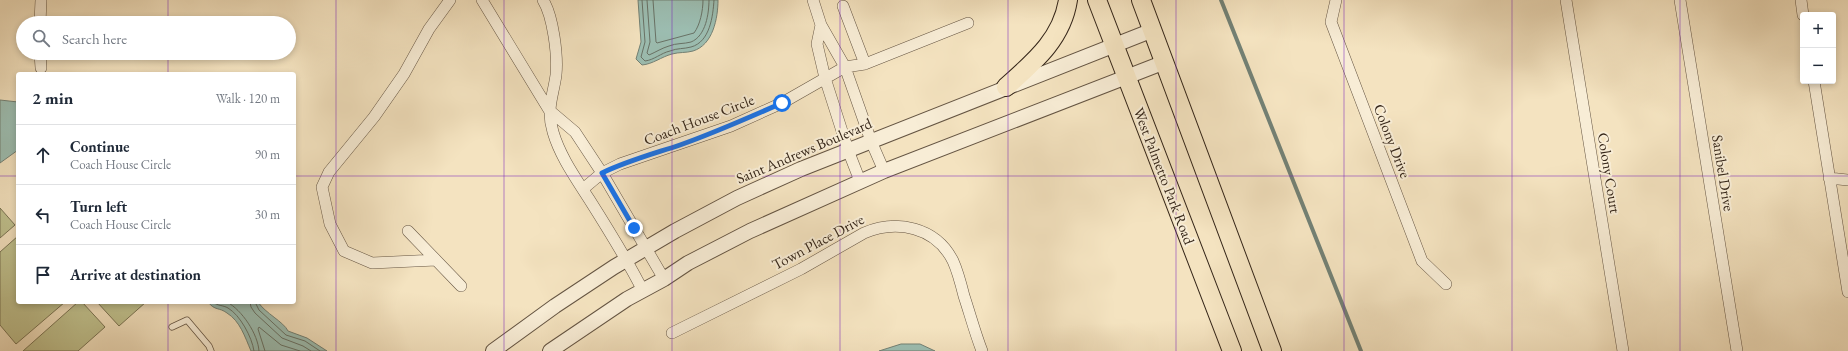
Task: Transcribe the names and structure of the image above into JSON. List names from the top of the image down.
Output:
{
  "streets": {
    "main road": ["West Palmetto Park Road"],
    "street": [
      "Coach House Circle",
      "Colony Drive",
      "Saint Andrews Boulevard",
      "Colony Court",
      "Sanibel Drive",
      "Town Place Drive"
    ]
  },
  "crossings": [
    ["Saint Andrews Boulevard", "West Palmetto Park Road"]
  ],
  "page": {
    "map_buttons": ["+", "−"],
    "search": "Search here",
    "heading": ["2 min", "Walk · 120 m"],
    "list": [
      ["Continue", "Coach House Circle", "90 m"],
      ["Turn left", "Coach House Circle", "30 m"],
      "Arrive at destination"
    ]
  }
}
